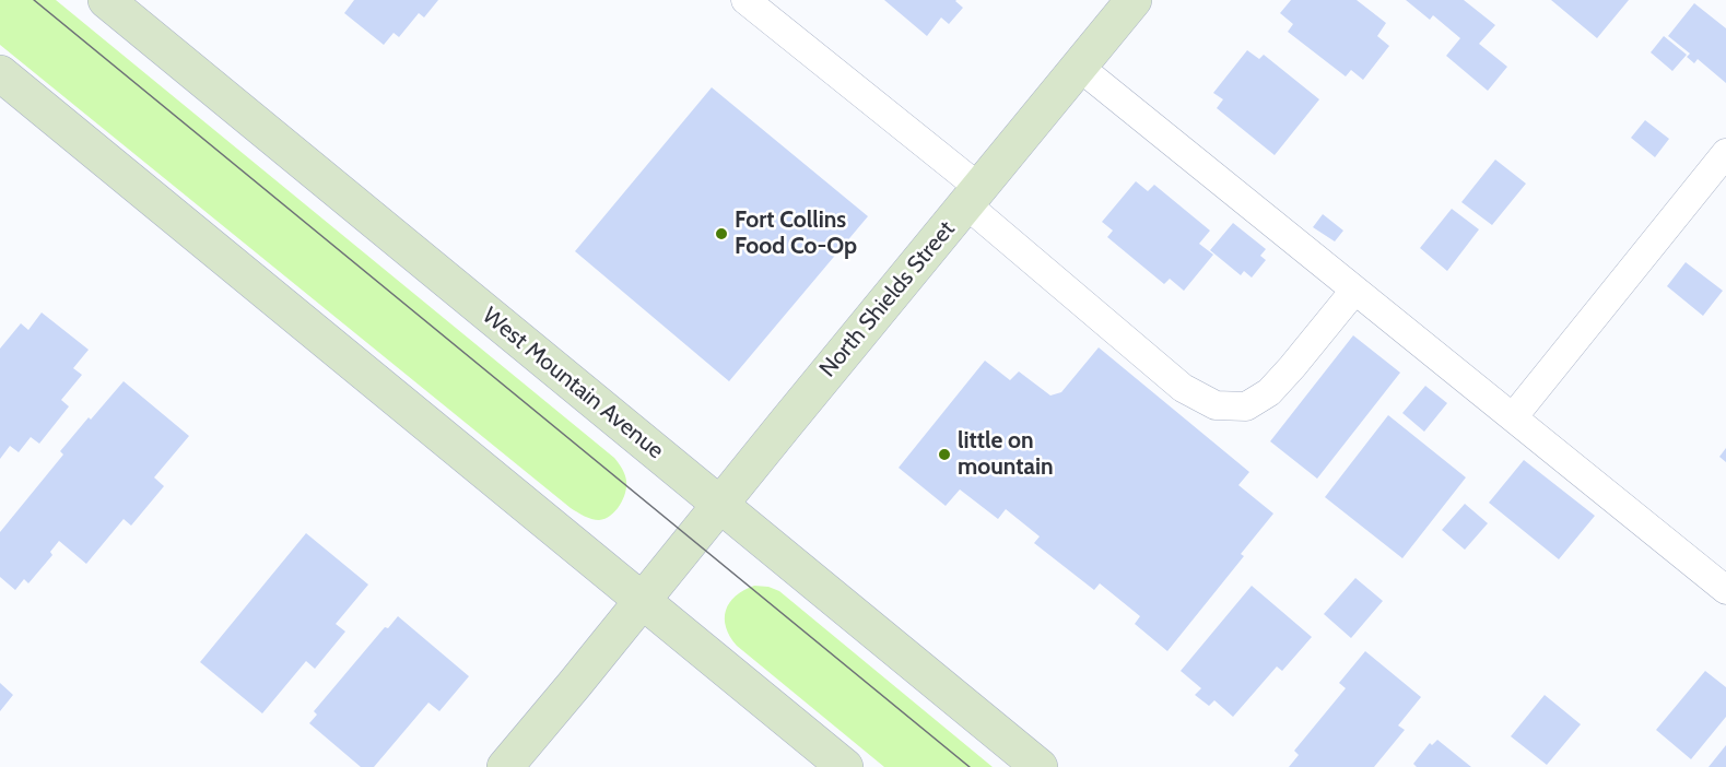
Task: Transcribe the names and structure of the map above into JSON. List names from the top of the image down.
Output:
{
  "streets": {
    "street": ["North Shields Street", "West Mountain Avenue"]
  },
  "crossings": [
    ["North Shields Street", "West Mountain Avenue"]
  ],
  "places": ["Fort Collins Food Co-Op", "little on mountain"]
}
